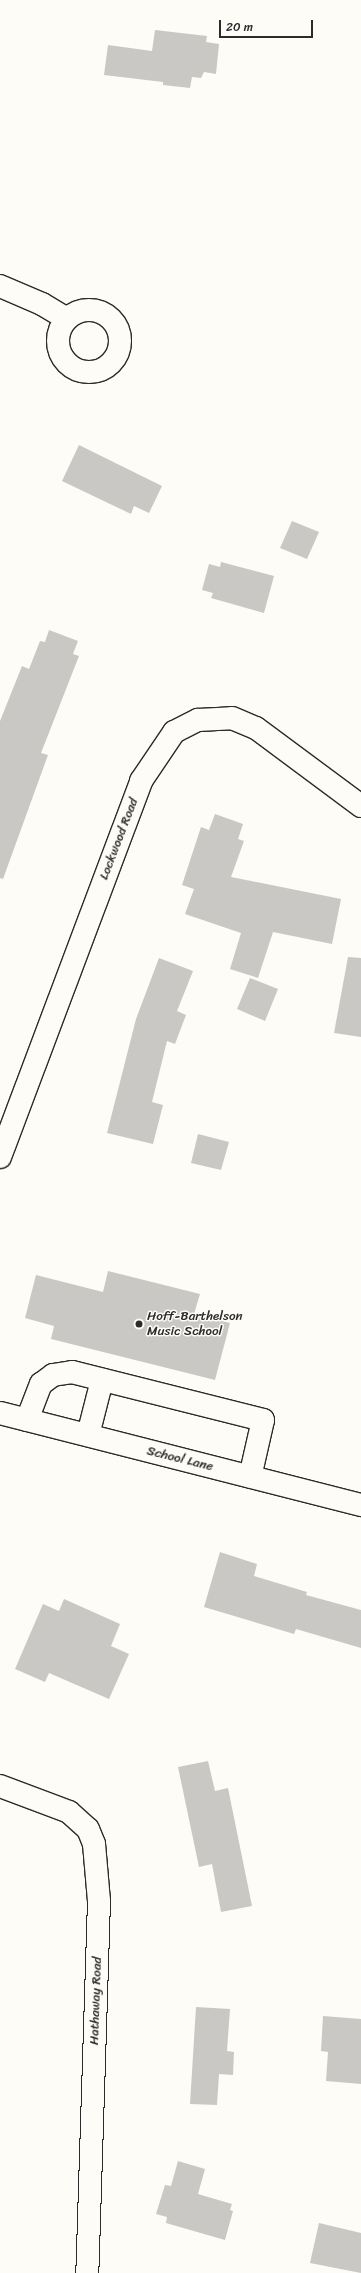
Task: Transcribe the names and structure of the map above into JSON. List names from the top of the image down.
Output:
{
  "streets": {
    "street": ["Lockwood Road", "School Lane", "Hathaway Road"]
  },
  "places": ["Hoff-Barthelson Music School"],
  "scale_bar": "20 m"
}
